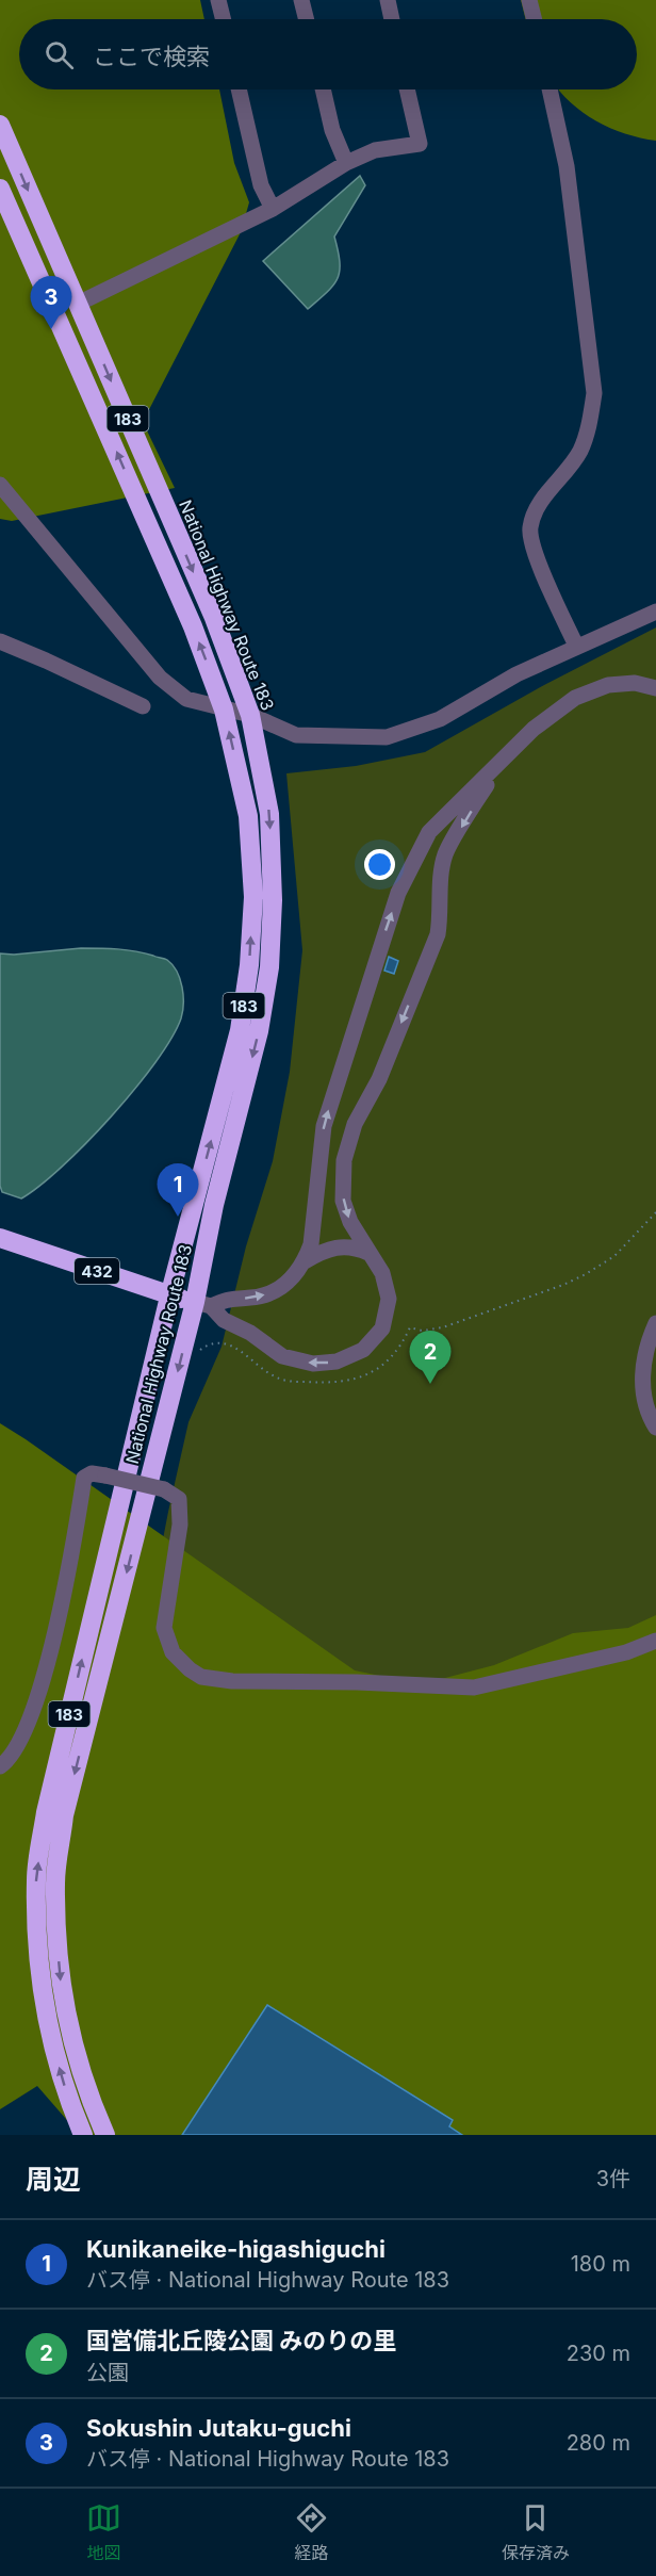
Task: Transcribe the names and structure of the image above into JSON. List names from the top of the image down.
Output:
{
  "streets": {
    "highway": ["183", "National Highway Route 183", "432"]
  },
  "crossings": [
    ["National Highway Route 183", "432"]
  ],
  "page": {
    "search": "ここで検索",
    "pins": ["3", "1", "2"],
    "heading": ["周辺", "3件"],
    "list": [
      {
        "mark": "1",
        "name": "Kunikaneike-higashiguchi",
        "note": "バス停 · National Highway Route 183",
        "value": "180 m"
      },
      {
        "mark": "2",
        "name": "国営備北丘陵公園 みのりの里",
        "note": "公園",
        "value": "230 m"
      },
      {
        "mark": "3",
        "name": "Sokushin Jutaku-guchi",
        "note": "バス停 · National Highway Route 183",
        "value": "280 m"
      }
    ],
    "nav": ["地図", "経路", "保存済み"]
  }
}
